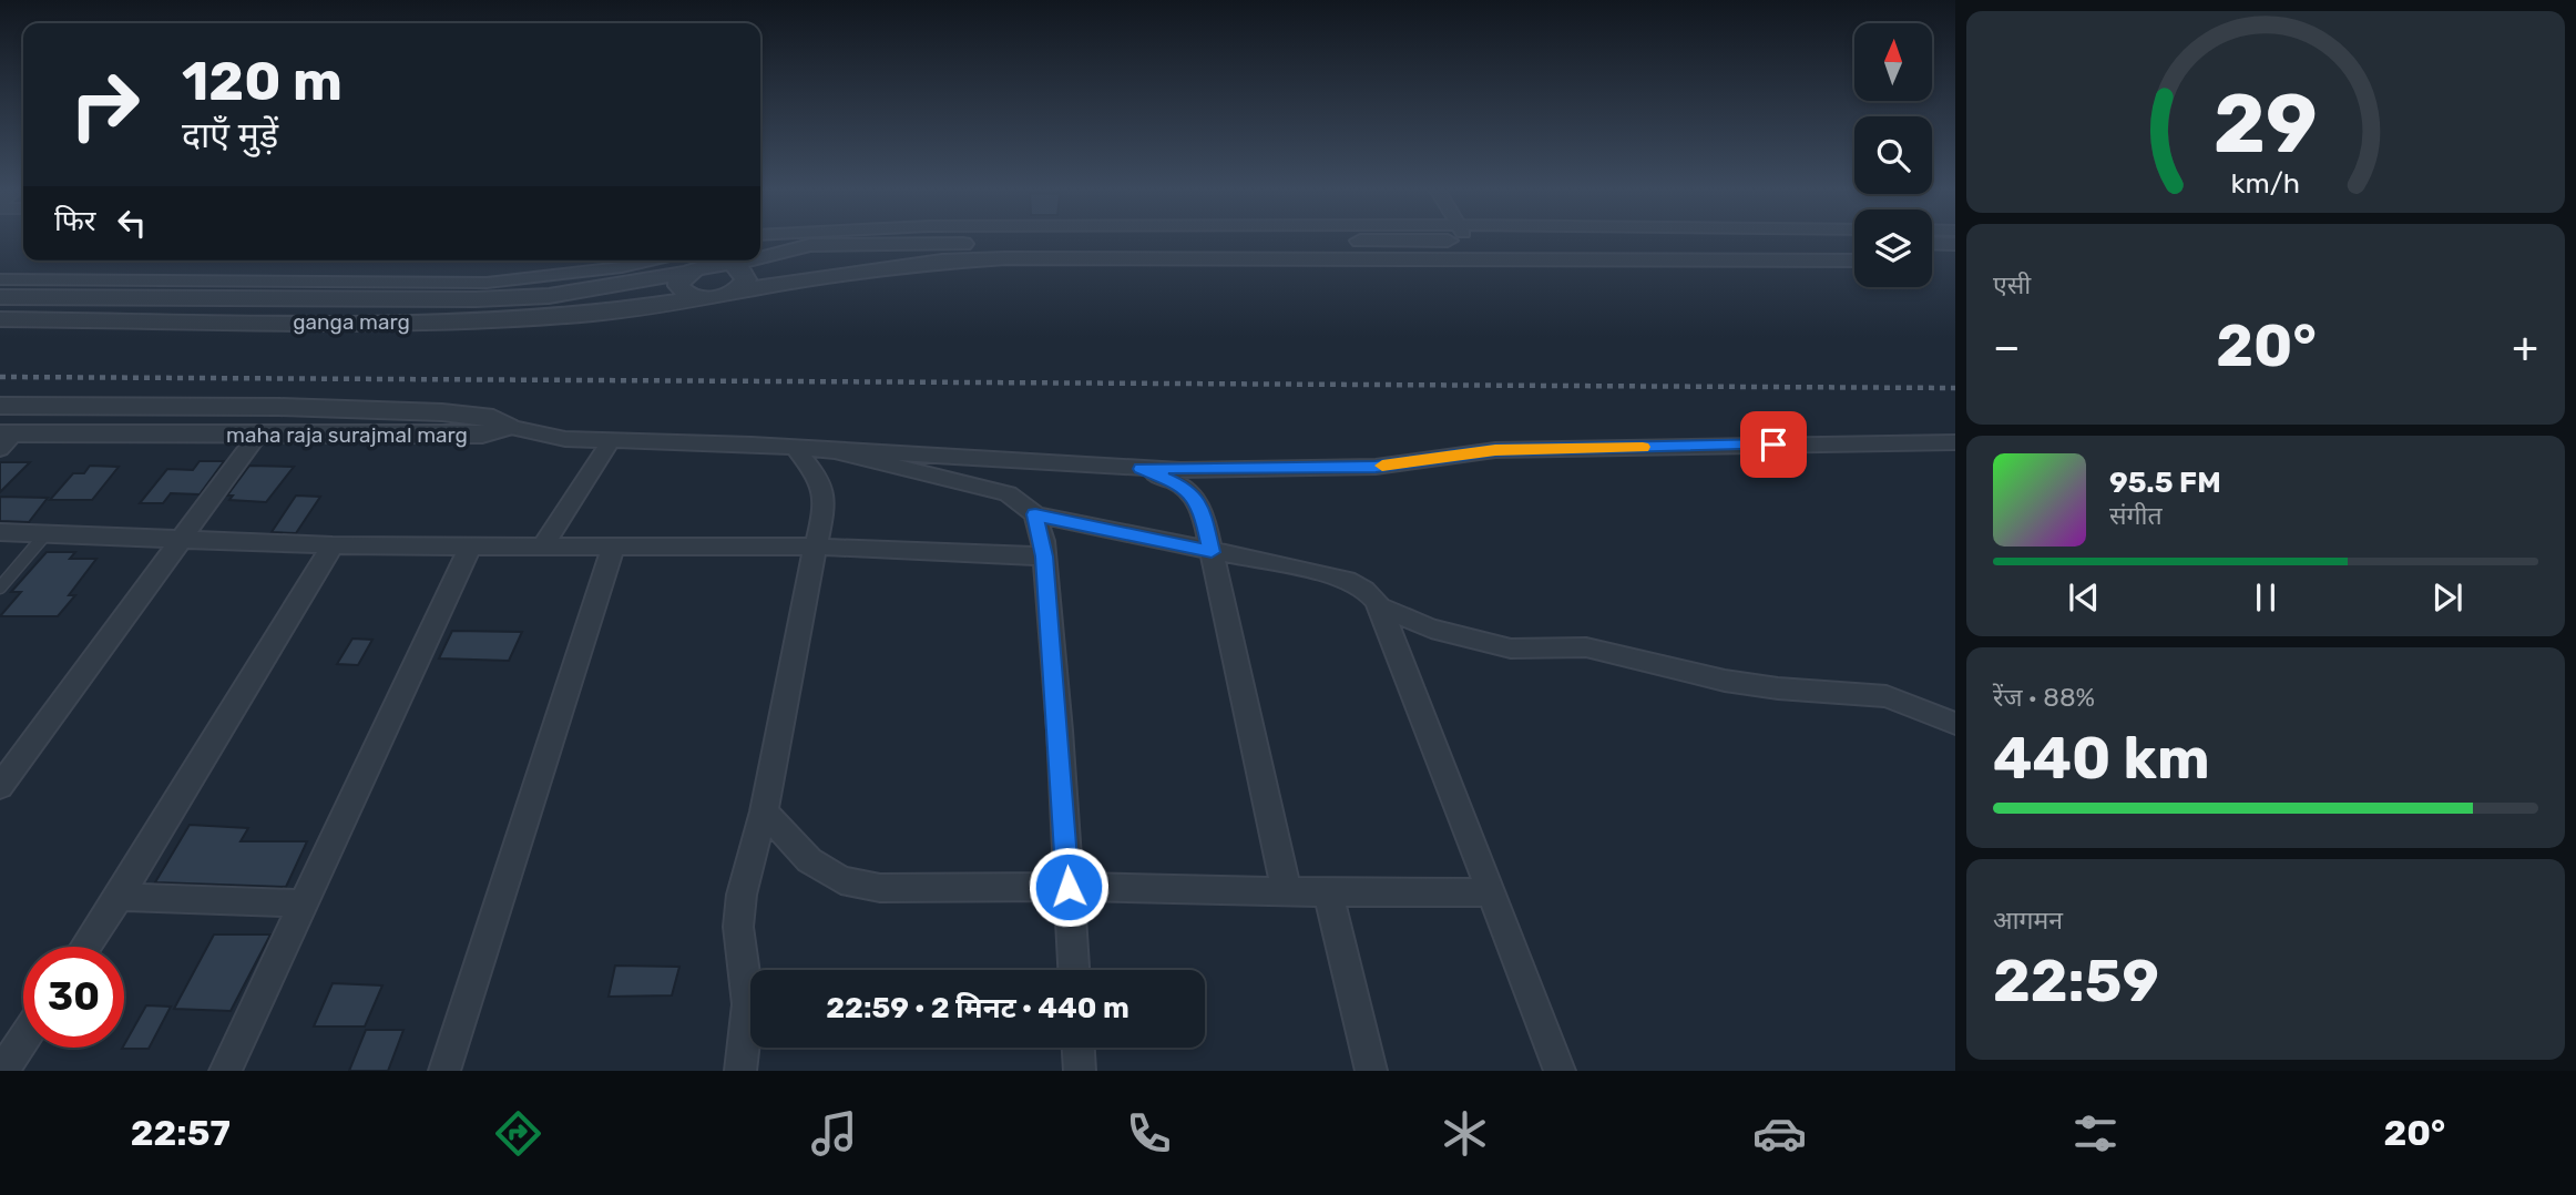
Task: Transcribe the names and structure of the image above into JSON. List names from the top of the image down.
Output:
{
  "streets": {
    "street": ["ganga marg", "maha raja surajmal marg"]
  },
  "north": "top",
  "page": {
    "turn": ["120 m", "दाएँ मुड़ें"],
    "then": "फिर",
    "tile": [
      "एसी",
      ["रेंज · 88%", "440 km"],
      ["आगमन", "22:59"]
    ],
    "heat": ["−", "20°", "+"],
    "song": ["95.5 FM", "संगीत"],
    "limit": "30",
    "trip": "22:59 · 2 मिनट · 440 m",
    "tabs": ["22:57", "20°"],
    "gauge": ["29", "km/h"]
  }
}
